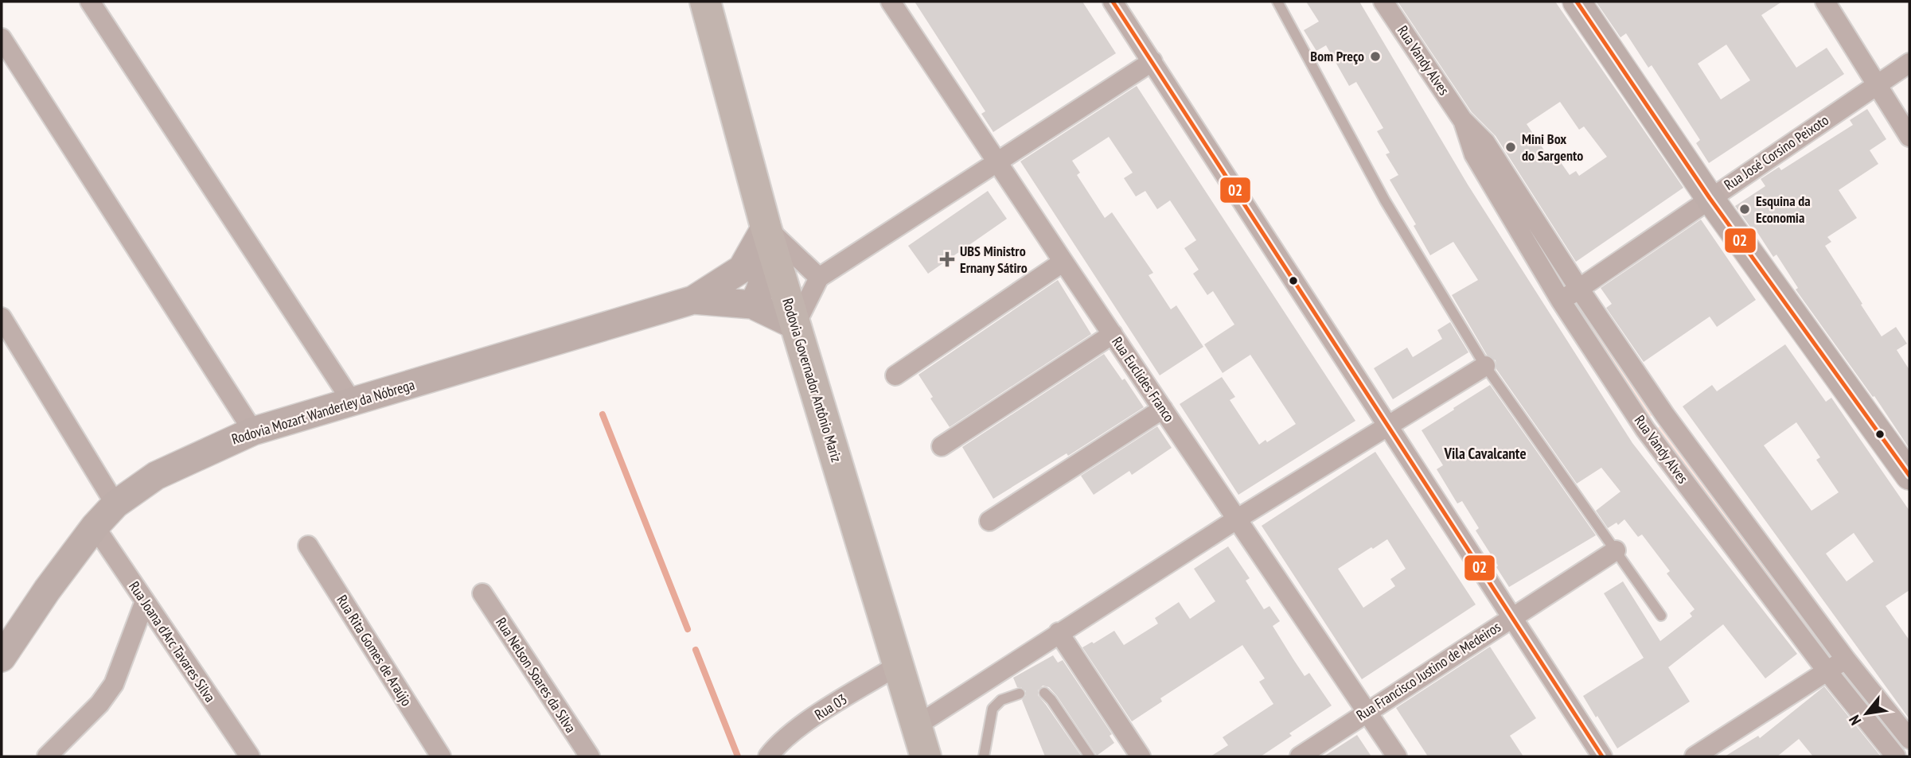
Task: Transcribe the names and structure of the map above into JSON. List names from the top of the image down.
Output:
{
  "streets": {
    "highway": ["Rodovia Governador Antônio Mariz"],
    "main road": ["Rodovia Mozart Wanderley da Nóbrega"],
    "street": [
      "Rua Vandy Alves",
      "Rua José Corsino Peixoto",
      "Rua Euclides Franco",
      "Rua Joana d'Arc Tavares Silva",
      "Rua Rita Gomes de Araújo",
      "Rua Francisco Justino de Medeiros",
      "Rua Nelson Soares da Silva",
      "Rua 03"
    ]
  },
  "crossings": [
    ["Rua Vandy Alves", "Rua José Corsino Peixoto"],
    ["Rua Euclides Franco", "Rua Francisco Justino de Medeiros"],
    ["Rodovia Governador Antônio Mariz", "Rodovia Mozart Wanderley da Nóbrega"],
    ["Rodovia Governador Antônio Mariz", "Rua 03"],
    ["Rodovia Mozart Wanderley da Nóbrega", "Rua Joana d'Arc Tavares Silva"]
  ],
  "districts": ["Vila Cavalcante"],
  "places": {
    "other": ["Bom Preço", "Mini Box do Sargento", "Esquina da Economia"],
    "health": ["UBS Ministro Ernany Sátiro"]
  },
  "lines": ["transit line 02"],
  "north": "bottom left"
}
